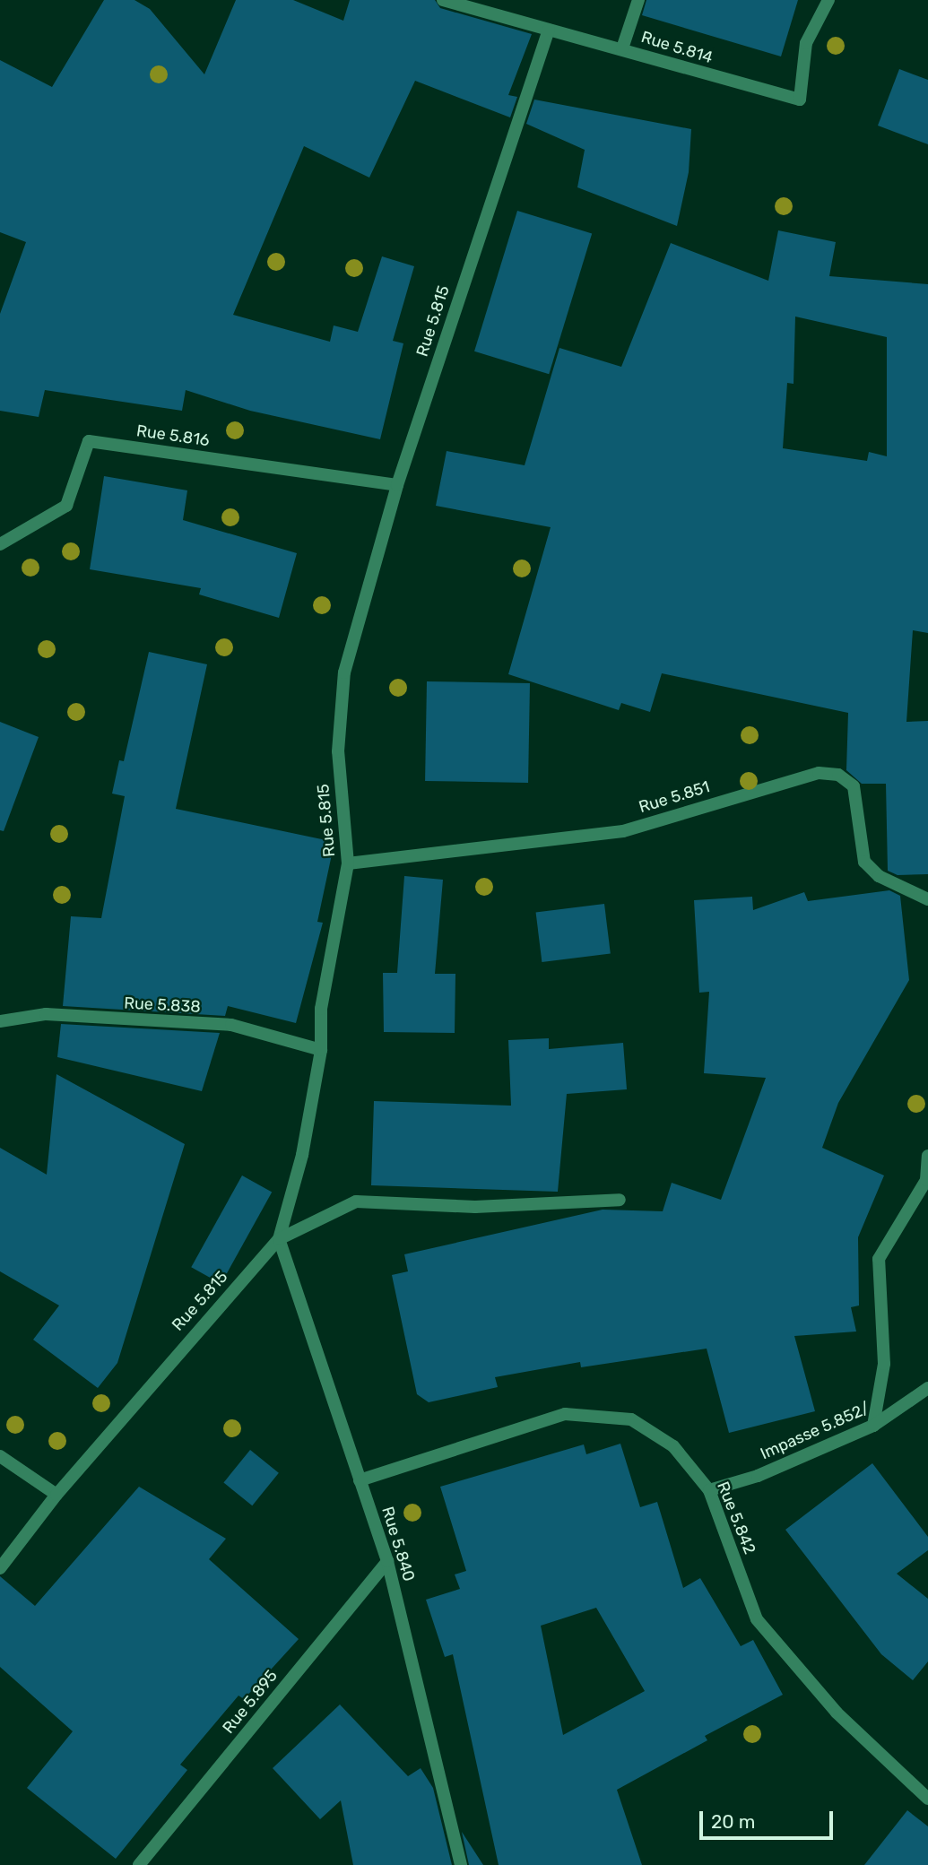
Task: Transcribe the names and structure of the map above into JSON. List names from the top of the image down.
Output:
{
  "streets": {
    "street": [
      "Rue 5.814",
      "Rue 5.815",
      "Rue 5.816",
      "Rue 5.851",
      "Rue 5.838",
      "Impasse 5.852/",
      "Rue 5.842",
      "Rue 5.840",
      "Rue 5.895"
    ]
  },
  "crossings": [
    ["Rue 5.814", "Rue 5.815"],
    ["Rue 5.815", "Rue 5.816"],
    ["Rue 5.815", "Rue 5.851"],
    ["Rue 5.815", "Rue 5.838"],
    ["Rue 5.815", "Rue 5.840"],
    ["Impasse 5.852/", "Rue 5.842"],
    ["Rue 5.842", "Rue 5.840"],
    ["Rue 5.840", "Rue 5.895"]
  ],
  "scale_bar": "20 m"
}
